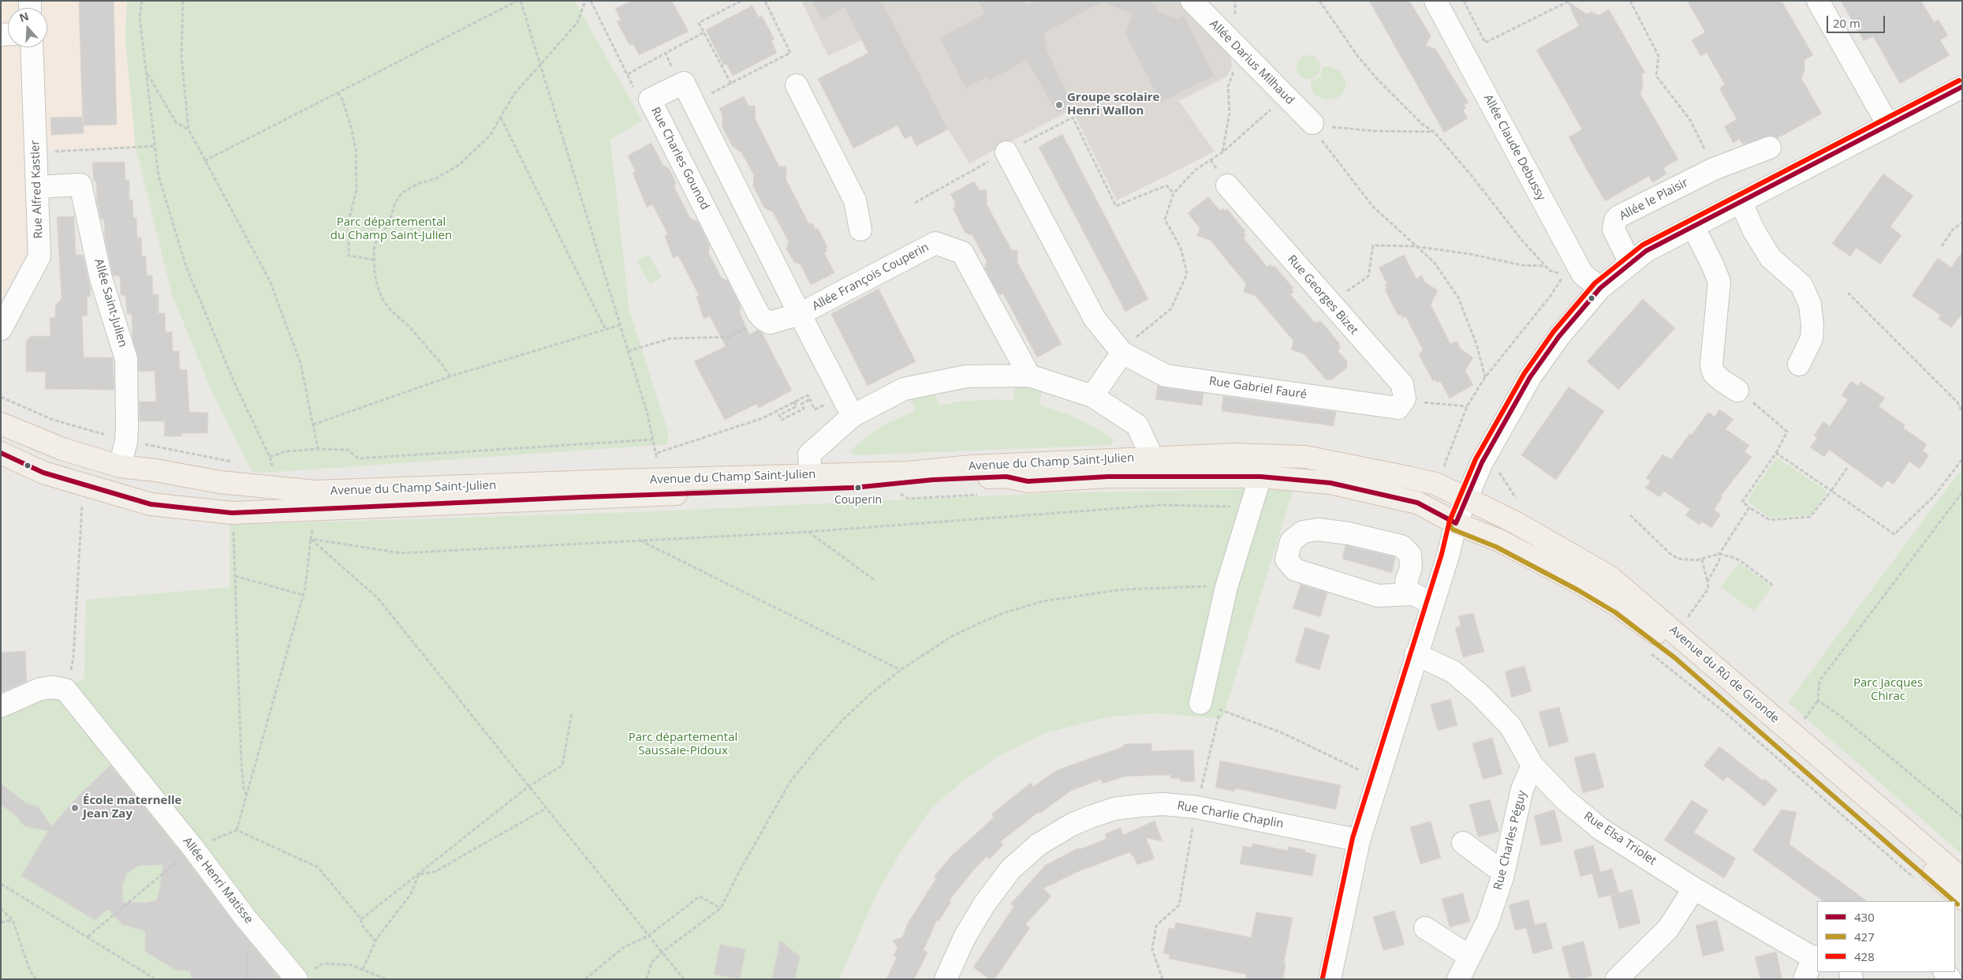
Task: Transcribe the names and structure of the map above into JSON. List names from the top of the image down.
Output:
{
  "streets": {
    "main road": ["Avenue du Champ Saint-Julien", "Avenue du Rû de Gironde"],
    "street": [
      "Allée Darius Milhaud",
      "Allée Claude Debussy",
      "Rue Charles Gounod",
      "Rue Alfred Kastler",
      "Allée le Plaisir",
      "Allée François Couperin",
      "Rue Georges Bizet",
      "Allée Saint-Julien",
      "Rue Gabriel Fauré",
      "Rue Charlie Chaplin",
      "Rue Elsa Triolet",
      "Rue Charles Péguy",
      "Allée Henri Matisse"
    ]
  },
  "crossings": [
    ["Rue Charles Gounod", "Allée François Couperin"],
    ["Rue Alfred Kastler", "Allée Saint-Julien"],
    ["Rue Georges Bizet", "Rue Gabriel Fauré"],
    ["Allée Saint-Julien", "Avenue du Champ Saint-Julien"],
    ["Avenue du Champ Saint-Julien", "Avenue du Rû de Gironde"],
    ["Rue Elsa Triolet", "Rue Charles Péguy"]
  ],
  "parks": ["Parc départemental du Champ Saint-Julien", "Parc Jacques Chirac", "Parc départemental Saussaie-Pidoux"],
  "places": ["Groupe scolaire Henri Wallon", "Couperin", "École maternelle Jean Zay"],
  "lines": ["transit line 427", "transit line 428", "transit line 430"],
  "legend": ["430", "427", "428"],
  "scale_bar": "20 m",
  "north": "top"
}
